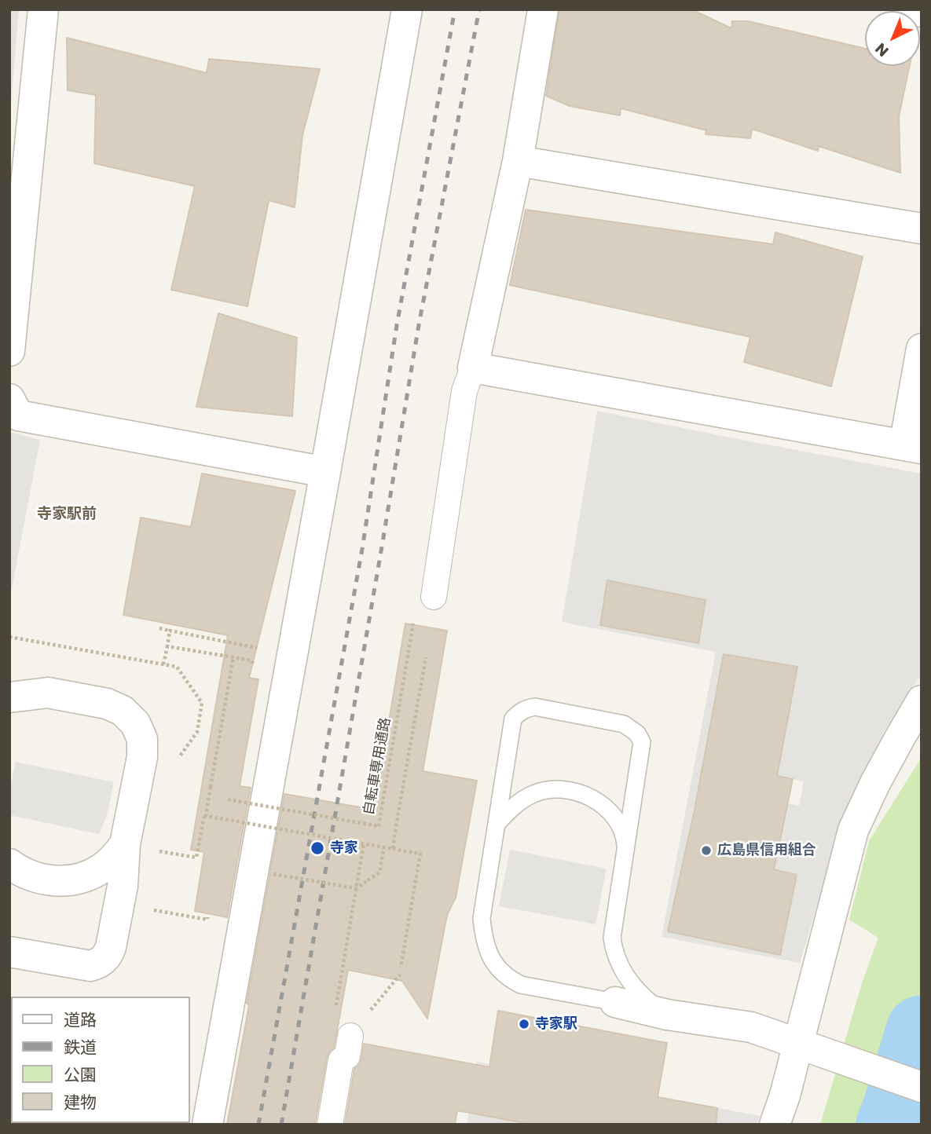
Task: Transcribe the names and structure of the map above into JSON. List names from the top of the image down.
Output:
{
  "streets": {
    "path": ["自転車専用通路"]
  },
  "districts": ["寺家駅前"],
  "places": ["寺家", "広島県信用組合", "寺家駅"],
  "legend": [
    "道路",
    "鉄道",
    "公園",
    "建物"
  ],
  "north": "bottom left"
}
